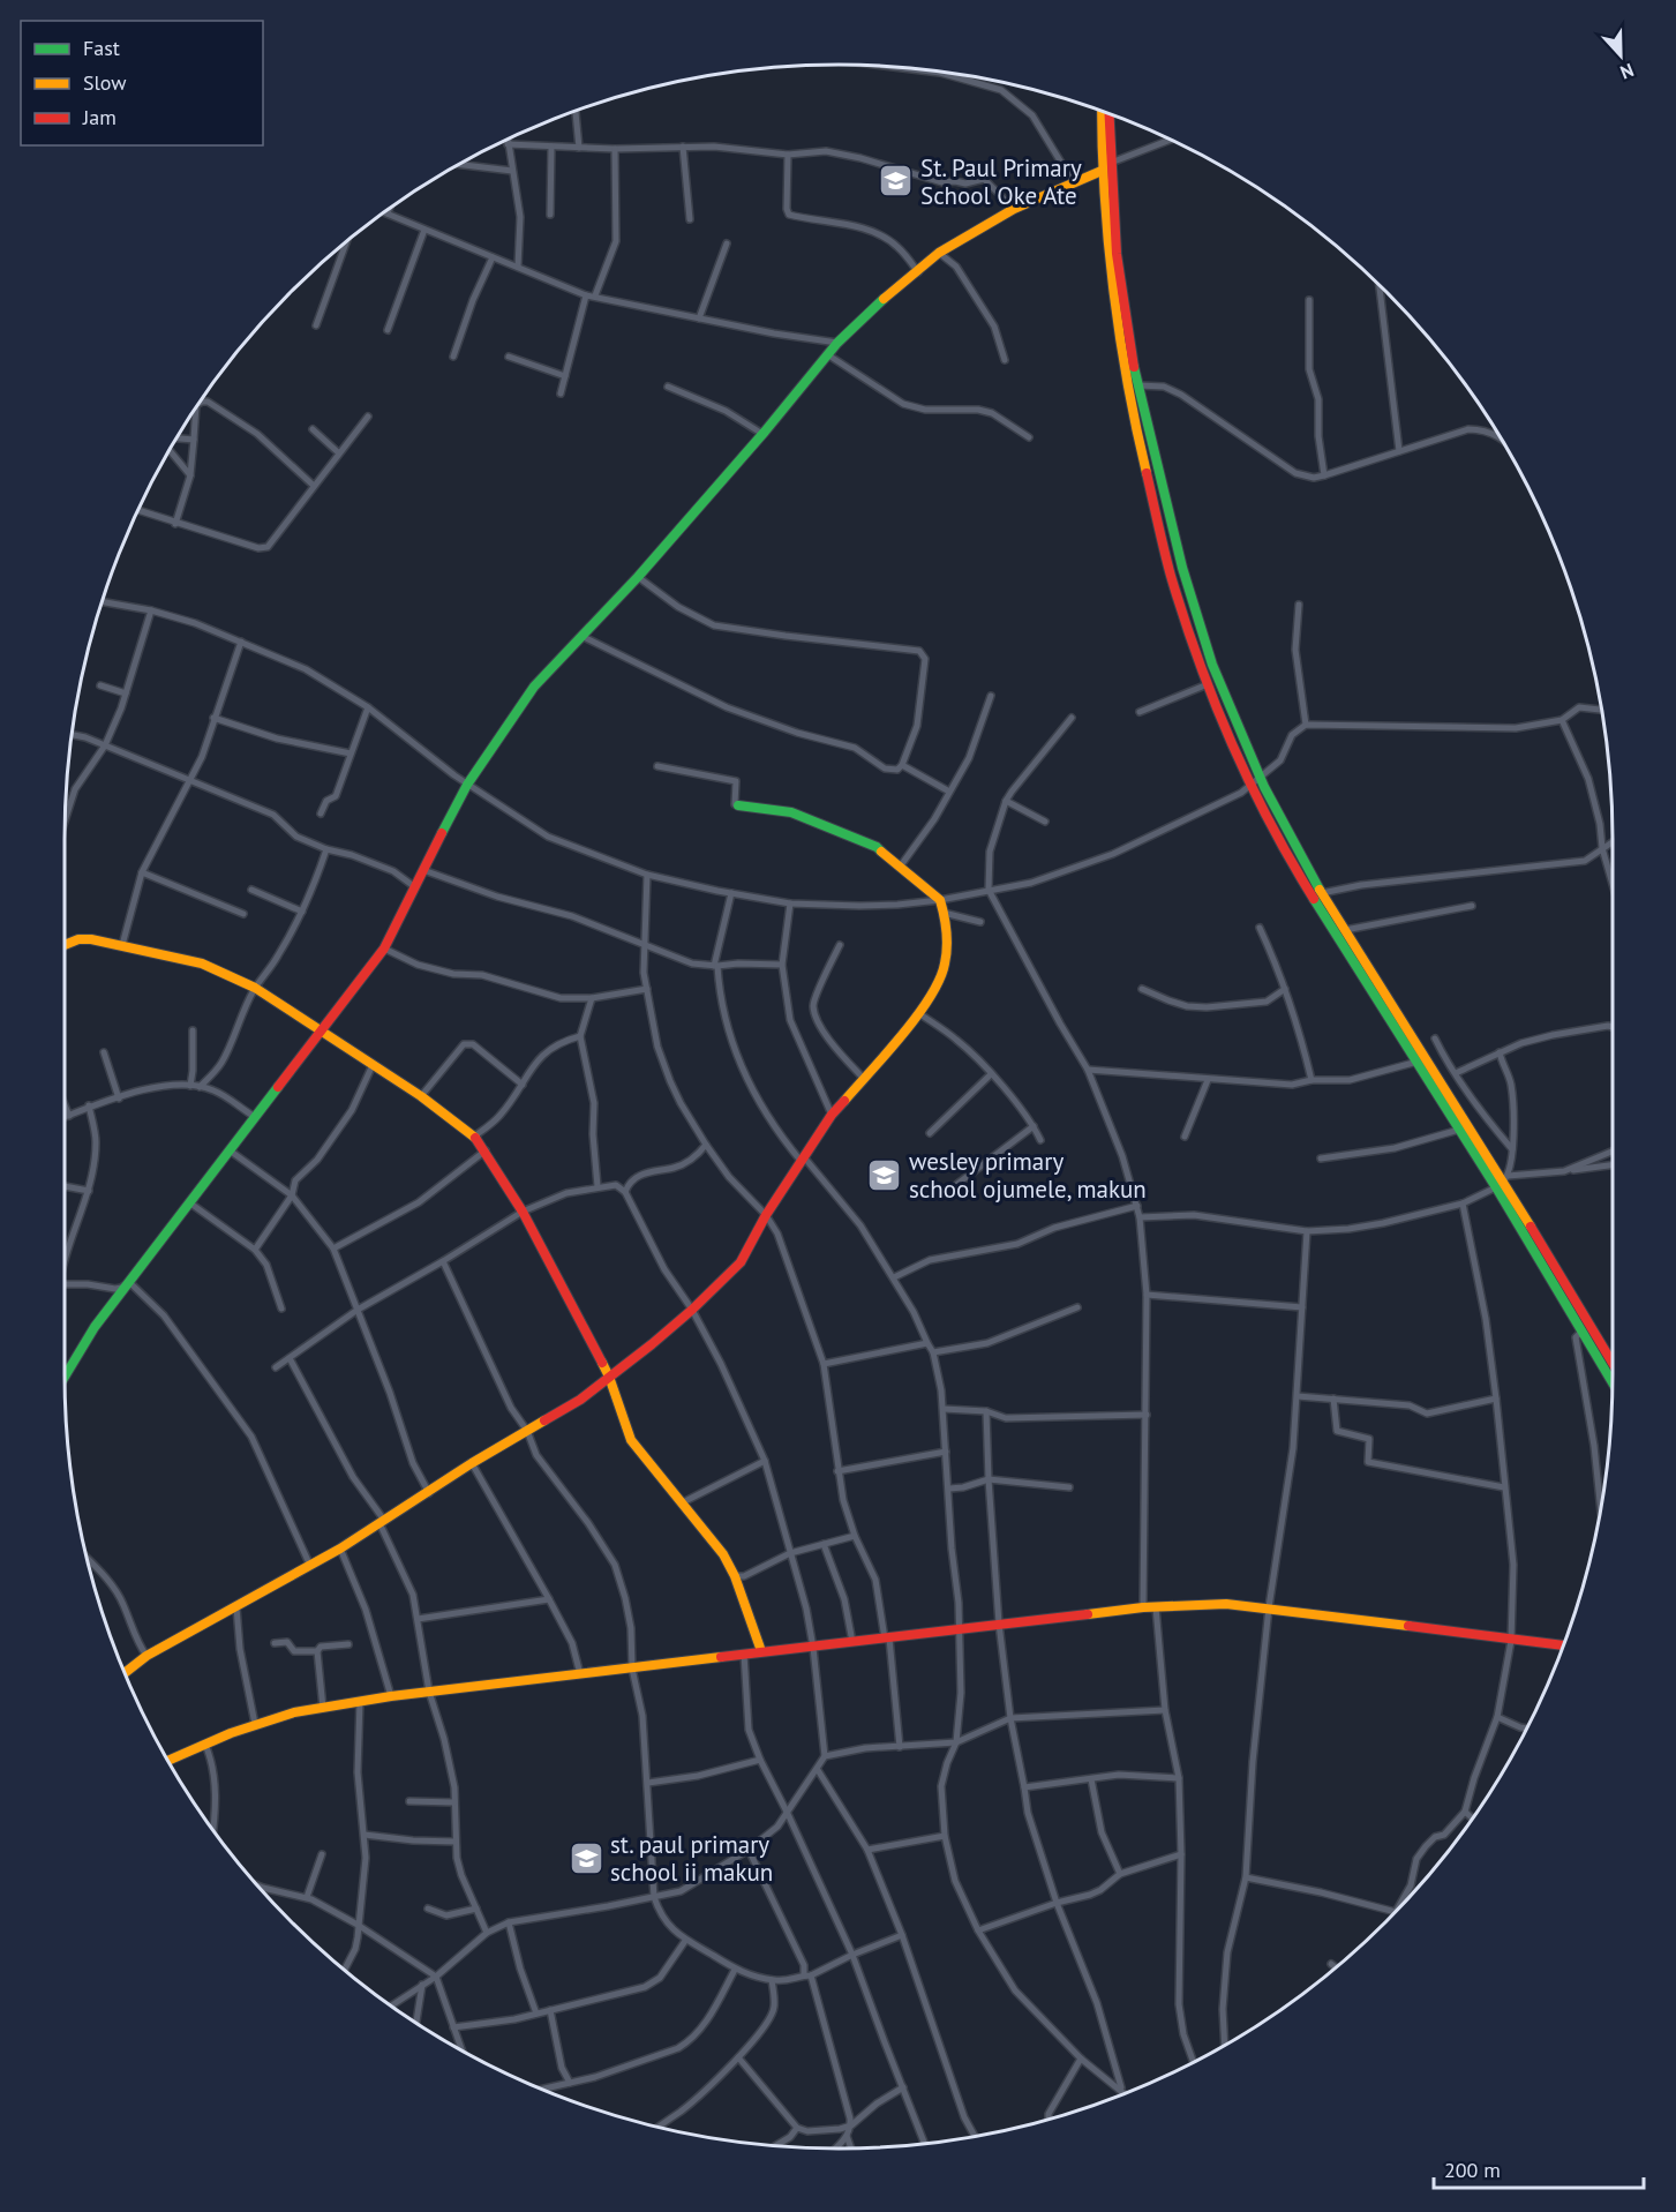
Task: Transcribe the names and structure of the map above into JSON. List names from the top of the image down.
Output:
{
  "places": {
    "school or university": ["St. Paul Primary School Oke Ate", "wesley primary school ojumele, makun", "st. paul primary school ii makun"]
  },
  "legend": ["Fast", "Slow", "Jam"],
  "scale_bar": "200 m",
  "north": "bottom"
}
